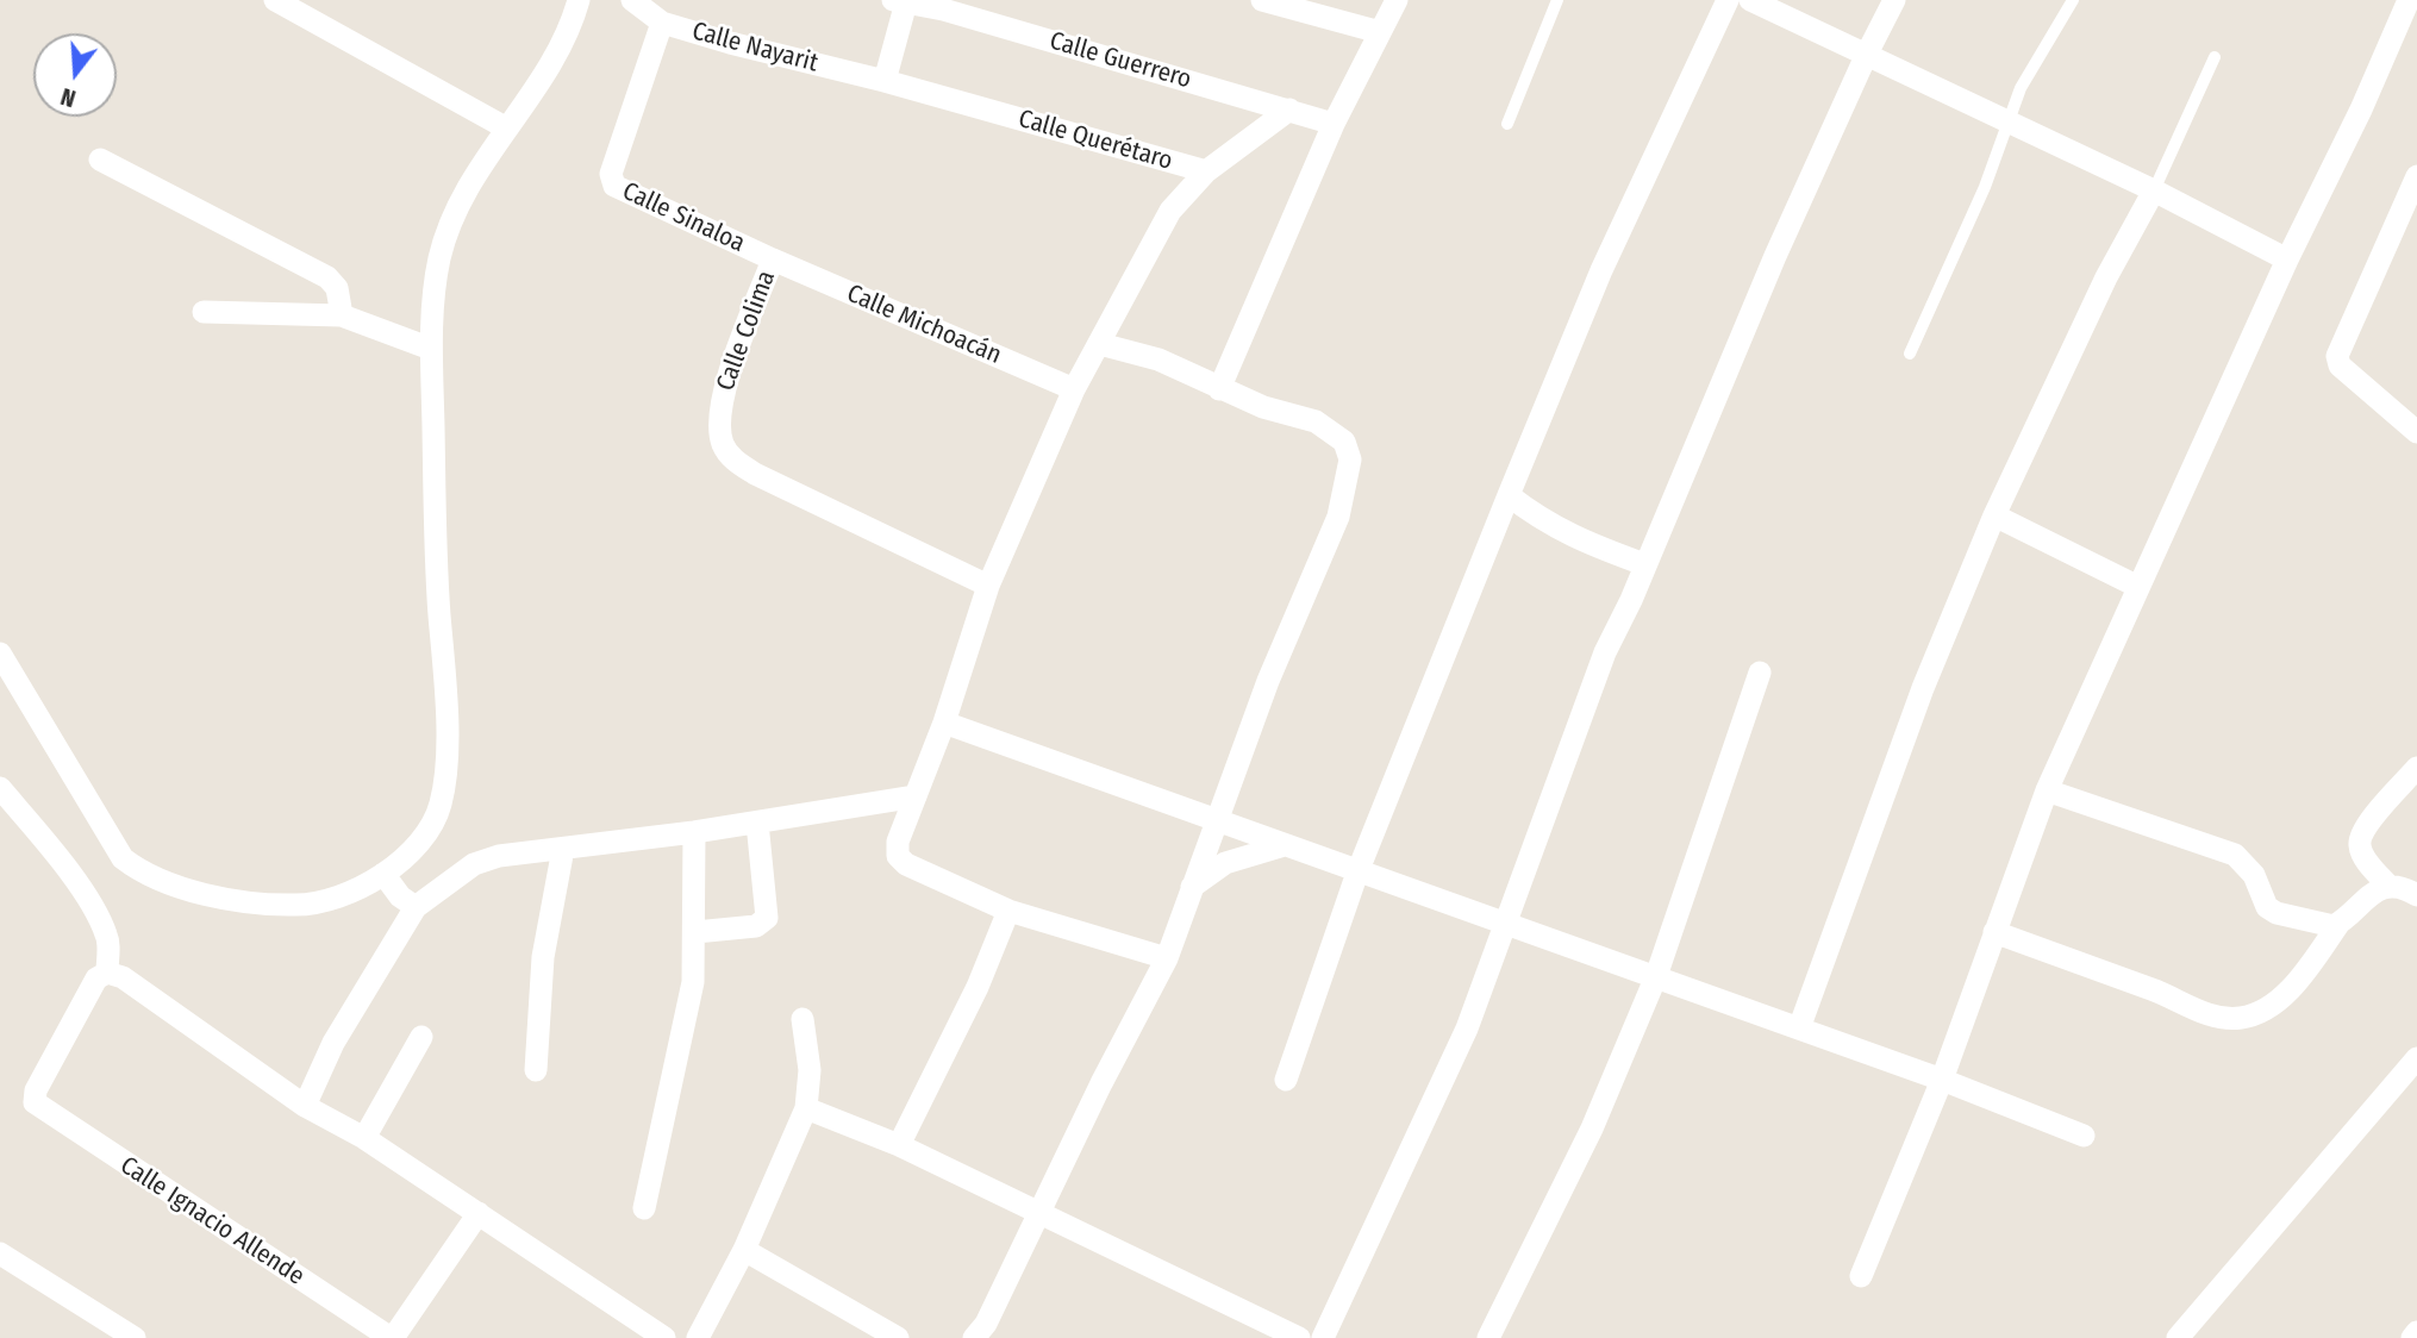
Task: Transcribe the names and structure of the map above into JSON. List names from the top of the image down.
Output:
{
  "streets": {
    "street": [
      "Calle Nayarit",
      "Calle Guerrero",
      "Calle Querétaro",
      "Calle Sinaloa",
      "Calle Michoacán",
      "Calle Colima",
      "Calle Ignacio Allende"
    ]
  },
  "crossings": [
    ["Calle Nayarit", "Calle Querétaro"],
    ["Calle Nayarit", "Calle Sinaloa"],
    ["Calle Guerrero", "Calle Querétaro"],
    ["Calle Sinaloa", "Calle Michoacán"],
    ["Calle Sinaloa", "Calle Colima"],
    ["Calle Michoacán", "Calle Colima"]
  ],
  "north": "bottom"
}
